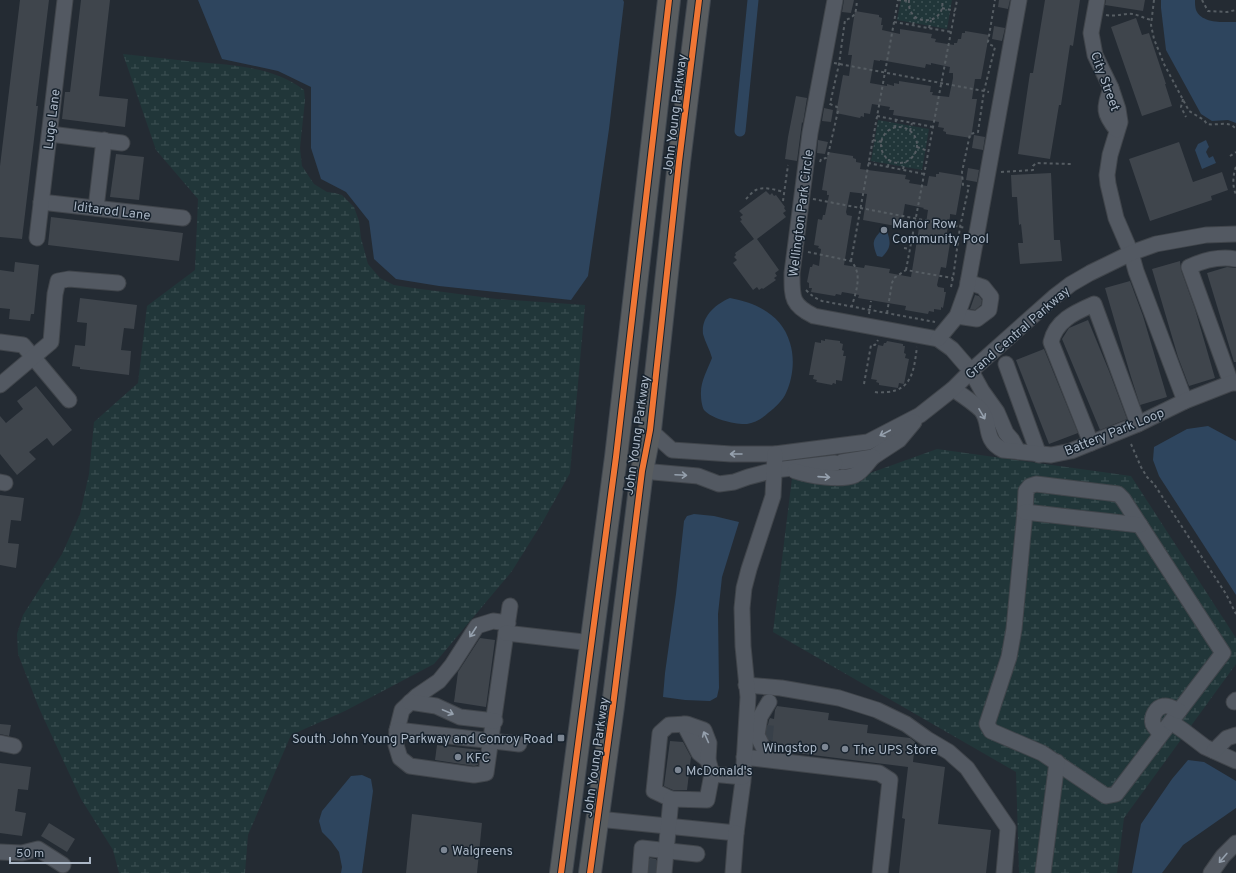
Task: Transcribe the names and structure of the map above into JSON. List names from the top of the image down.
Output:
{
  "streets": {
    "highway": ["John Young Parkway"],
    "street": [
      "City Street",
      "Luge Lane",
      "Iditarod Lane",
      "Wellington Park Circle",
      "Grand Central Parkway",
      "Battery Park Loop"
    ]
  },
  "crossings": [
    ["City Street", "Grand Central Parkway"],
    ["John Young Parkway", "Grand Central Parkway"],
    ["Luge Lane", "Iditarod Lane"],
    ["Wellington Park Circle", "Grand Central Parkway"],
    ["Grand Central Parkway", "Battery Park Loop"]
  ],
  "places": {
    "other": [
      "Manor Row Community Pool",
      "Wingstop",
      "The UPS Store",
      "KFC",
      "McDonald's",
      "Walgreens"
    ],
    "transit": ["South John Young Parkway and Conroy Road"]
  },
  "scale_bar": "50 m"
}
